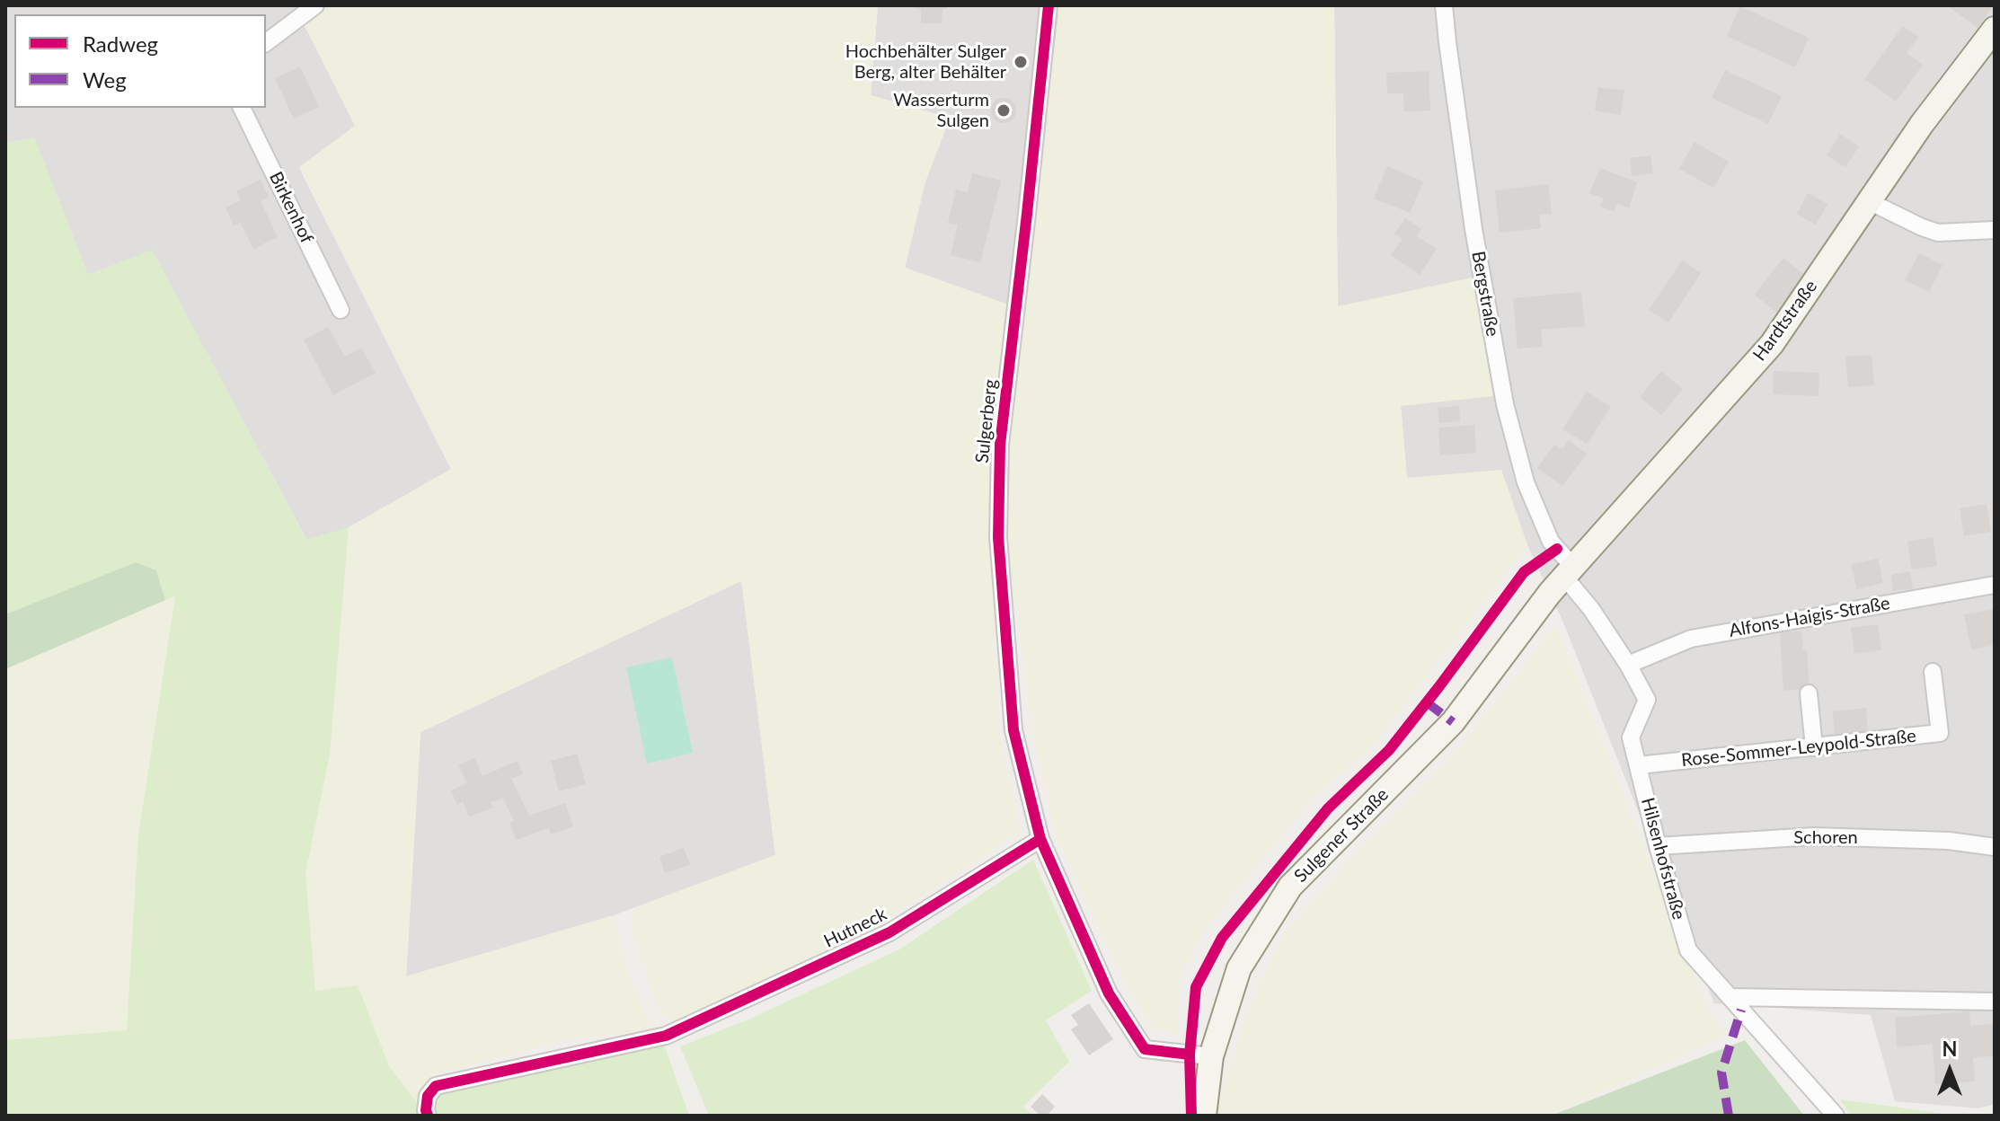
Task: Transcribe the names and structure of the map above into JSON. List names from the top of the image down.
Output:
{
  "streets": {
    "main road": ["Hardtstraße", "Sulgener Straße"],
    "street": [
      "Birkenhof",
      "Bergstraße",
      "Sulgerberg",
      "Alfons-Haigis-Straße",
      "Rose-Sommer-Leypold-Straße",
      "Schoren",
      "Hilsenhofstraße",
      "Hutneck"
    ]
  },
  "crossings": [
    ["Bergstraße", "Hardtstraße"],
    ["Bergstraße", "Sulgener Straße"],
    ["Bergstraße", "Hilsenhofstraße"],
    ["Hardtstraße", "Sulgener Straße"],
    ["Hardtstraße", "Hilsenhofstraße"],
    ["Sulgerberg", "Hutneck"],
    ["Alfons-Haigis-Straße", "Hilsenhofstraße"],
    ["Rose-Sommer-Leypold-Straße", "Hilsenhofstraße"],
    ["Sulgener Straße", "Hilsenhofstraße"],
    ["Schoren", "Hilsenhofstraße"]
  ],
  "places": ["Hochbehälter Sulger Berg, alter Behälter", "Wasserturm Sulgen"],
  "legend": ["Radweg", "Weg"],
  "north": "top"
}
